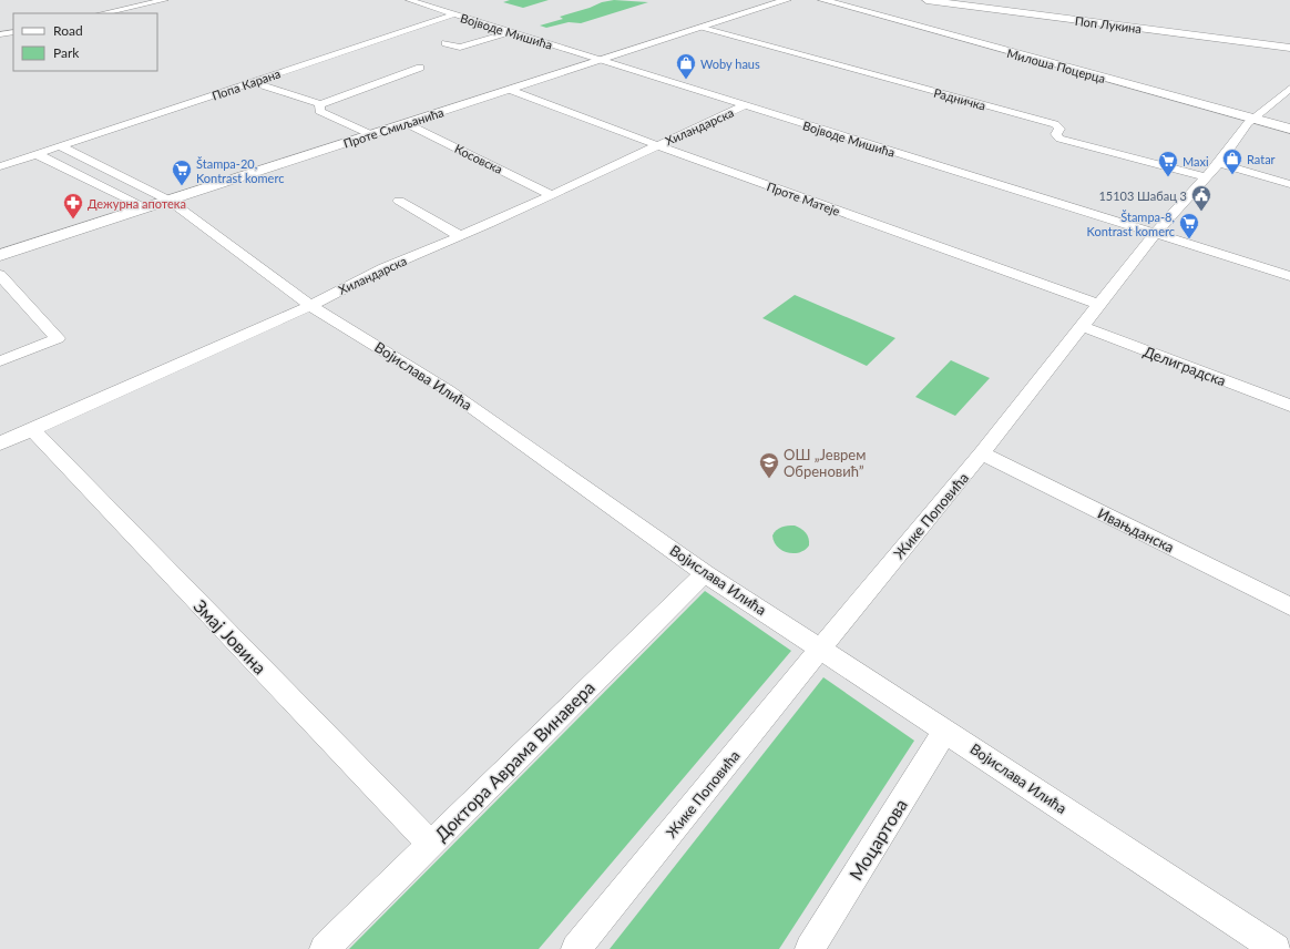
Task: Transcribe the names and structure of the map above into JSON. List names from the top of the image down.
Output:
{
  "streets": {
    "street": [
      "Поп Лукина",
      "Војводе Мишића",
      "Милоша Поцерца",
      "Попа Карана",
      "Радничка",
      "Хиландарска",
      "Проте Смиљанића",
      "Косовска",
      "Проте Матеје",
      "Делиградска",
      "Војислава Илића",
      "Жике Поповића",
      "Ивањданска",
      "Змај Јовина",
      "Доктора Аврама Винавера",
      "Моцартова"
    ]
  },
  "crossings": [
    ["Војводе Мишића", "Попа Карана"],
    ["Војводе Мишића", "Хиландарска"],
    ["Војводе Мишића", "Проте Смиљанића"],
    ["Војводе Мишића", "Жике Поповића"],
    ["Милоша Поцерца", "Жике Поповића"],
    ["Попа Карана", "Војислава Илића"],
    ["Радничка", "Проте Смиљанића"],
    ["Радничка", "Жике Поповића"],
    ["Хиландарска", "Косовска"],
    ["Хиландарска", "Проте Матеје"],
    ["Хиландарска", "Војислава Илића"],
    ["Хиландарска", "Змај Јовина"],
    ["Проте Смиљанића", "Косовска"],
    ["Проте Смиљанића", "Проте Матеје"],
    ["Проте Смиљанића", "Војислава Илића"],
    ["Проте Матеје", "Жике Поповића"],
    ["Делиградска", "Жике Поповића"],
    ["Војислава Илића", "Жике Поповића"],
    ["Војислава Илића", "Доктора Аврама Винавера"],
    ["Војислава Илића", "Моцартова"],
    ["Жике Поповића", "Ивањданска"],
    ["Змај Јовина", "Доктора Аврама Винавера"]
  ],
  "places": {
    "shop": ["Woby haus", "Ratar"],
    "supermarket": ["Maxi", "Štampa-20, Kontrast komerc", "Štampa-8, Kontrast komerc"],
    "public building": ["15103 Шабац 3"],
    "pharmacy": ["Дежурна апотека"],
    "school or university": ["ОШ „Јеврем Обреновић”"]
  },
  "legend": ["Road", "Park"]
}
